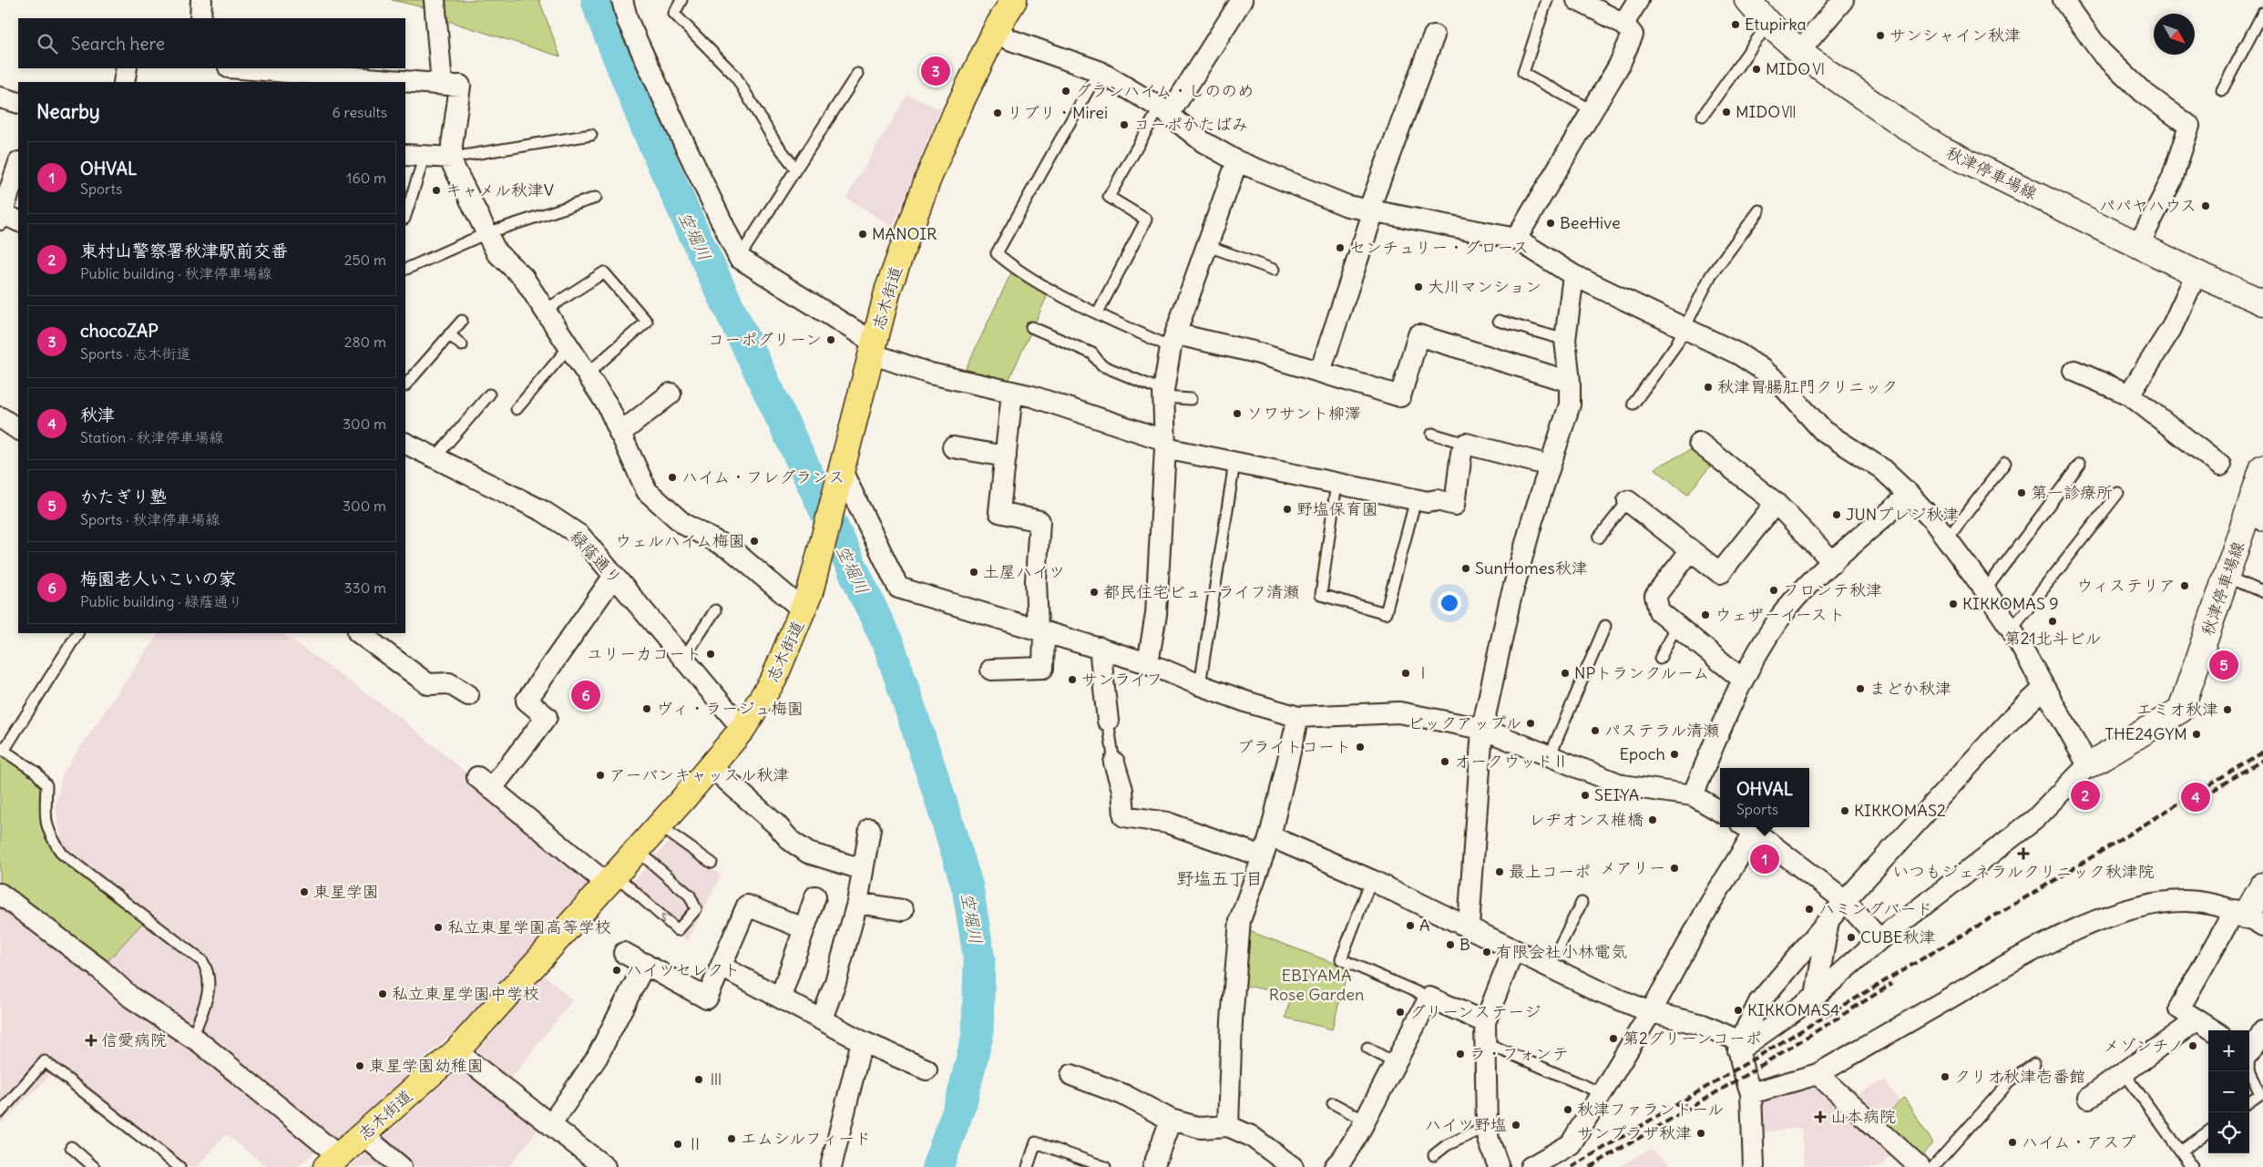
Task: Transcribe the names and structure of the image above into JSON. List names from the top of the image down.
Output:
{
  "streets": {
    "main road": ["秋津停車場線", "志木街道"],
    "street": ["緑蔭通り"]
  },
  "crossings": [
    ["志木街道", "緑蔭通り"]
  ],
  "districts": ["野塩五丁目"],
  "water": ["空堀川"],
  "parks": ["EBIYAMA Rose Garden"],
  "places": {
    "other": [
      "Etupirka",
      "サンシャイン秋津",
      "MIDOⅥ",
      "グランハイム・しののめ",
      "MIDOⅦ",
      "リブリ・Mirei",
      "コーポかたばみ",
      "キャメル秋津V",
      "パパヤハウス",
      "BeeHive",
      "MANOIR",
      "センチュリー・グロース",
      "大川マンション",
      "コーポグリーン",
      "秋津胃腸肛門クリニック",
      "ソワサント柳澤",
      "ハイム・フレグランス",
      "第一診療所",
      "野塩保育園",
      "JUNプレジ秋津",
      "ウェルハイム梅園",
      "SunHomes秋津",
      "土屋ハイツ",
      "ウィステリア",
      "フロンテ秋津",
      "都民住宅ビューライフ清瀬",
      "KIKKOMAS 9",
      "ウェザーイースト",
      "第21北斗ビル",
      "ユリーカコート",
      "Ⅰ",
      "NPトランクルーム",
      "サンライフ",
      "まどか秋津",
      "ヴィ・ラージュ梅園",
      "エミオ秋津",
      "ビックアップル",
      "パステラル清瀬",
      "THE24GYM",
      "ブライトコート",
      "Epoch",
      "オークウッドⅡ",
      "アーバンキャッスル秋津",
      "SEIYA",
      "KIKKOMAS2",
      "レヂオンス椎橋",
      "メアリー",
      "最上コーポ",
      "東星学園",
      "ハミングバード",
      "A",
      "私立東星学園高等学校",
      "CUBE秋津",
      "B",
      "有限会社小林電気",
      "ハイツセレクト",
      "私立東星学園中学校",
      "KIKKOMAS4",
      "グリーンステージ",
      "第2グリーンコーポ",
      "メゾンチノ",
      "ラ・フォンテ",
      "東星学園幼稚園",
      "クリオ秋津壱番館",
      "Ⅲ",
      "秋津ファランドール",
      "ハイツ野塩",
      "サンプラザ秋津",
      "エムシルフィード",
      "ハイム・アスプ",
      "Ⅱ"
    ],
    "health": ["いつもジェネラルクリニック秋津院", "信愛病院", "山本病院"]
  },
  "north": "bottom right",
  "page": {
    "search": "Search here",
    "pins": [
      "3",
      "5",
      "6",
      "2",
      "4",
      "1"
    ],
    "heading": ["Nearby", "6 results"],
    "list": [
      {
        "mark": "1",
        "name": "OHVAL",
        "note": "Sports",
        "value": "160 m"
      },
      {
        "mark": "2",
        "name": "東村山警察署秋津駅前交番",
        "note": "Public building · 秋津停車場線",
        "value": "250 m"
      },
      {
        "mark": "3",
        "name": "chocoZAP",
        "note": "Sports · 志木街道",
        "value": "280 m"
      },
      {
        "mark": "4",
        "name": "秋津",
        "note": "Station · 秋津停車場線",
        "value": "300 m"
      },
      {
        "mark": "5",
        "name": "かたぎり塾",
        "note": "Sports · 秋津停車場線",
        "value": "300 m"
      },
      {
        "mark": "6",
        "name": "梅園老人いこいの家",
        "note": "Public building · 緑蔭通り",
        "value": "330 m"
      }
    ],
    "popup": ["OHVAL", "Sports"],
    "map_buttons": ["+", "−"]
  }
}
